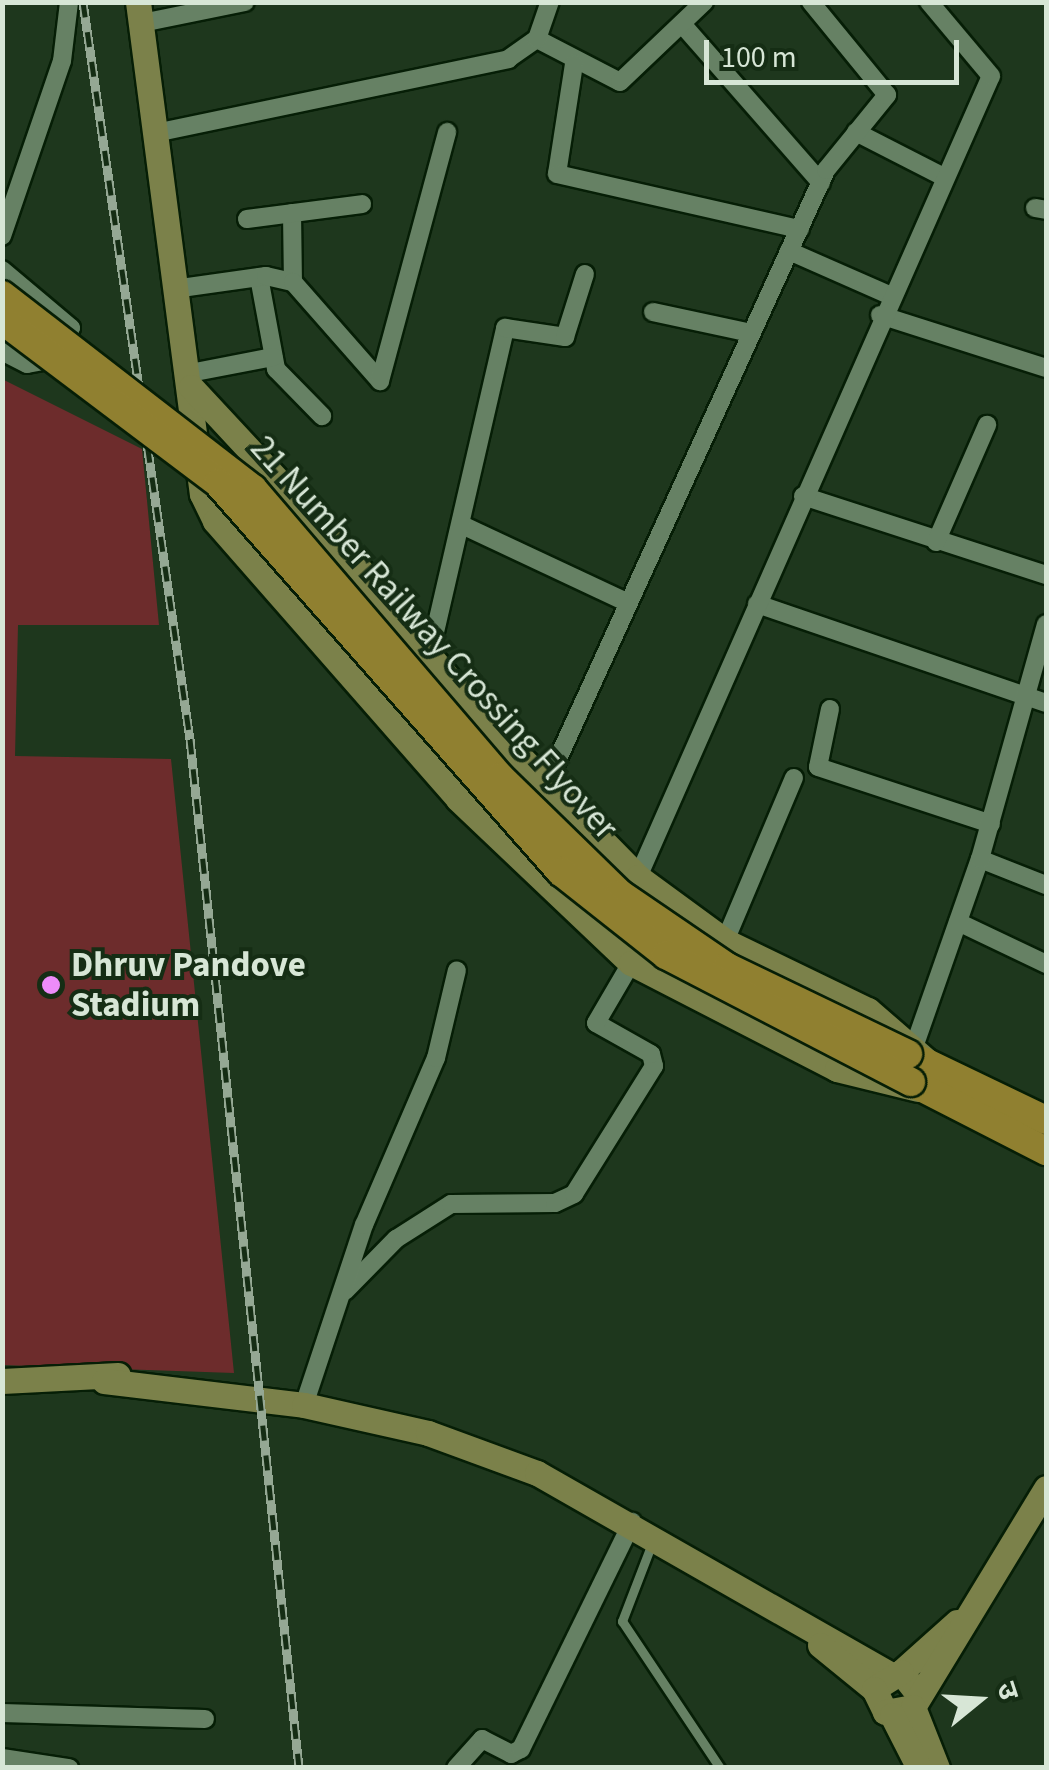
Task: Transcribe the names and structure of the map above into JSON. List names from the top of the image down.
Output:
{
  "streets": {
    "main road": ["21 Number Railway Crossing Flyover"]
  },
  "places": ["Dhruv Pandove Stadium"],
  "scale_bar": "100 m",
  "north": "right"
}
